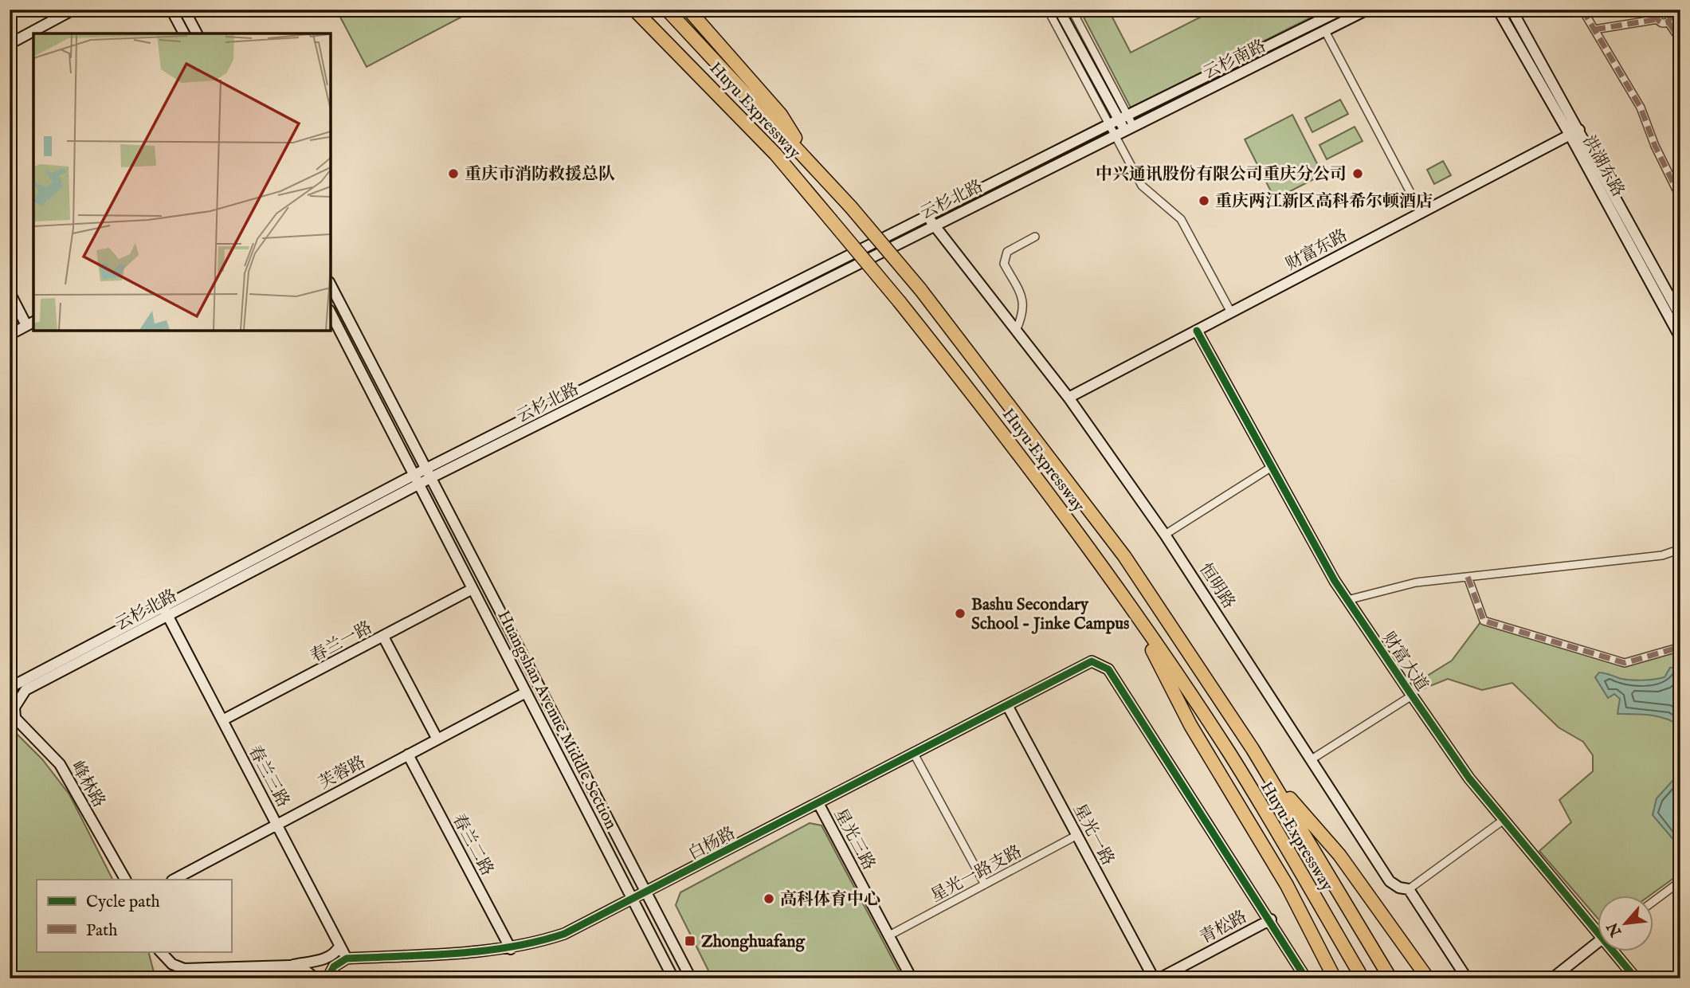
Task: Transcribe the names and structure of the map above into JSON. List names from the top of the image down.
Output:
{
  "streets": {
    "highway": ["Huyu Expressway"],
    "street": [
      "云杉南路",
      "洪湖东路",
      "云杉北路",
      "财富东路",
      "恒明路",
      "春兰一路",
      "财富大道",
      "Huangshan Avenue Middle Section",
      "芙蓉路",
      "春兰三路",
      "峰林路",
      "星光一路",
      "星光三路",
      "白杨路",
      "春兰二路",
      "星光一路支路",
      "青松路"
    ]
  },
  "crossings": [
    ["云杉南路", "云杉北路"],
    ["洪湖东路", "财富东路"],
    ["云杉北路", "恒明路"],
    ["云杉北路", "Huangshan Avenue Middle Section"],
    ["云杉北路", "春兰三路"],
    ["云杉北路", "峰林路"],
    ["财富东路", "恒明路"],
    ["财富东路", "财富大道"],
    ["春兰一路", "Huangshan Avenue Middle Section"],
    ["春兰一路", "春兰三路"],
    ["Huangshan Avenue Middle Section", "芙蓉路"],
    ["Huangshan Avenue Middle Section", "白杨路"],
    ["芙蓉路", "春兰三路"],
    ["芙蓉路", "春兰二路"],
    ["春兰三路", "白杨路"],
    ["星光一路", "白杨路"],
    ["星光一路", "星光一路支路"],
    ["星光三路", "白杨路"],
    ["星光三路", "星光一路支路"],
    ["白杨路", "春兰二路"],
    ["白杨路", "青松路"]
  ],
  "places": {
    "other": [
      "重庆市消防救援总队",
      "中兴通讯股份有限公司重庆分公司",
      "重庆两江新区高科希尔顿酒店",
      "Bashu Secondary School - Jinke Campus",
      "高科体育中心"
    ],
    "transit": ["Zhonghuafang"]
  },
  "legend": ["Cycle path", "Path"],
  "north": "bottom left"
}
